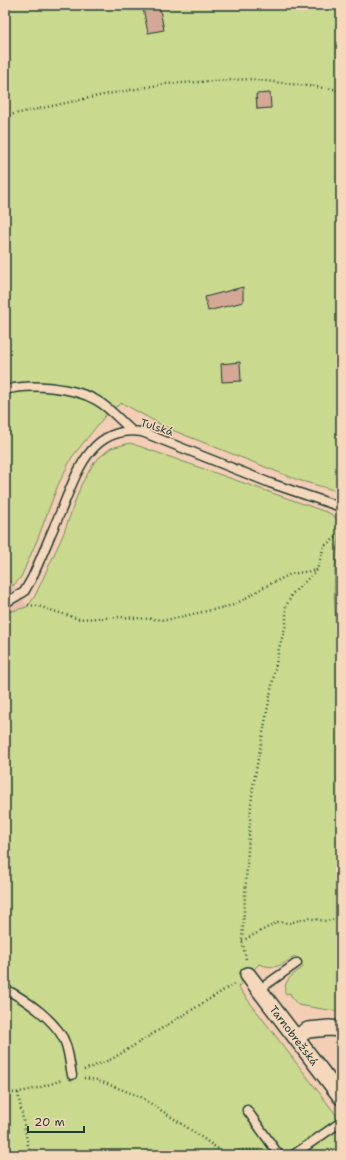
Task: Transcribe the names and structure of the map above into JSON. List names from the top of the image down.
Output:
{
  "streets": {
    "street": ["Tarnobrežská"],
    "lane": ["Tulská"]
  },
  "scale_bar": "20 m"
}
